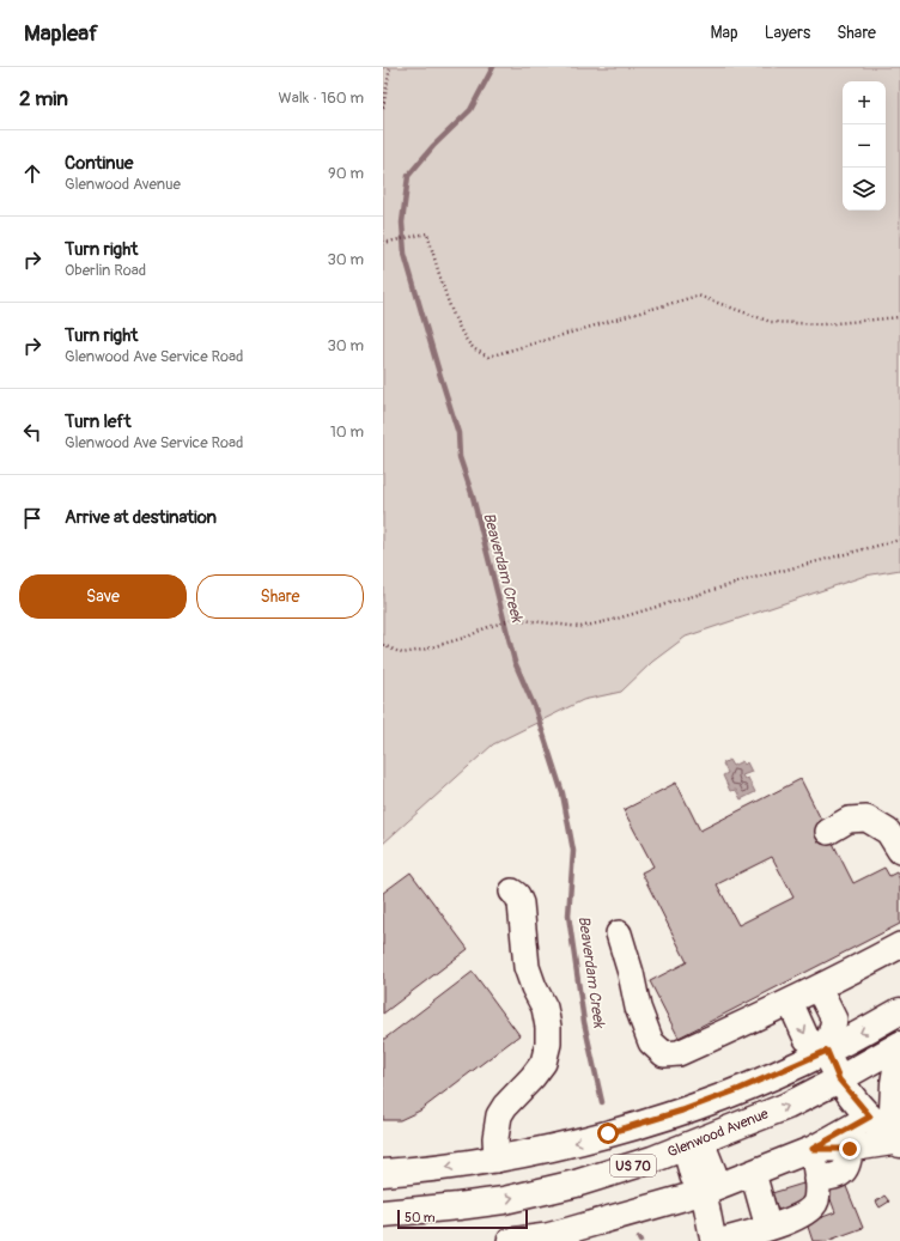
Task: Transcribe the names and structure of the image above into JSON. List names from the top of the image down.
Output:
{
  "streets": {
    "main road": ["Glenwood Avenue", "US 70"]
  },
  "water": ["Beaverdam Creek"],
  "scale_bar": "50 m",
  "page": {
    "header": "Mapleaf",
    "nav": ["Map", "Layers", "Share"],
    "heading": ["2 min", "Walk · 160 m"],
    "map_buttons": ["+", "−"],
    "list": [
      ["Continue", "Glenwood Avenue", "90 m"],
      ["Turn right", "Oberlin Road", "30 m"],
      ["Turn right", "Glenwood Ave Service Road", "30 m"],
      ["Turn left", "Glenwood Ave Service Road", "10 m"],
      "Arrive at destination"
    ],
    "buttons": ["Save", "Share"],
    "scale": "50 m"
  }
}
